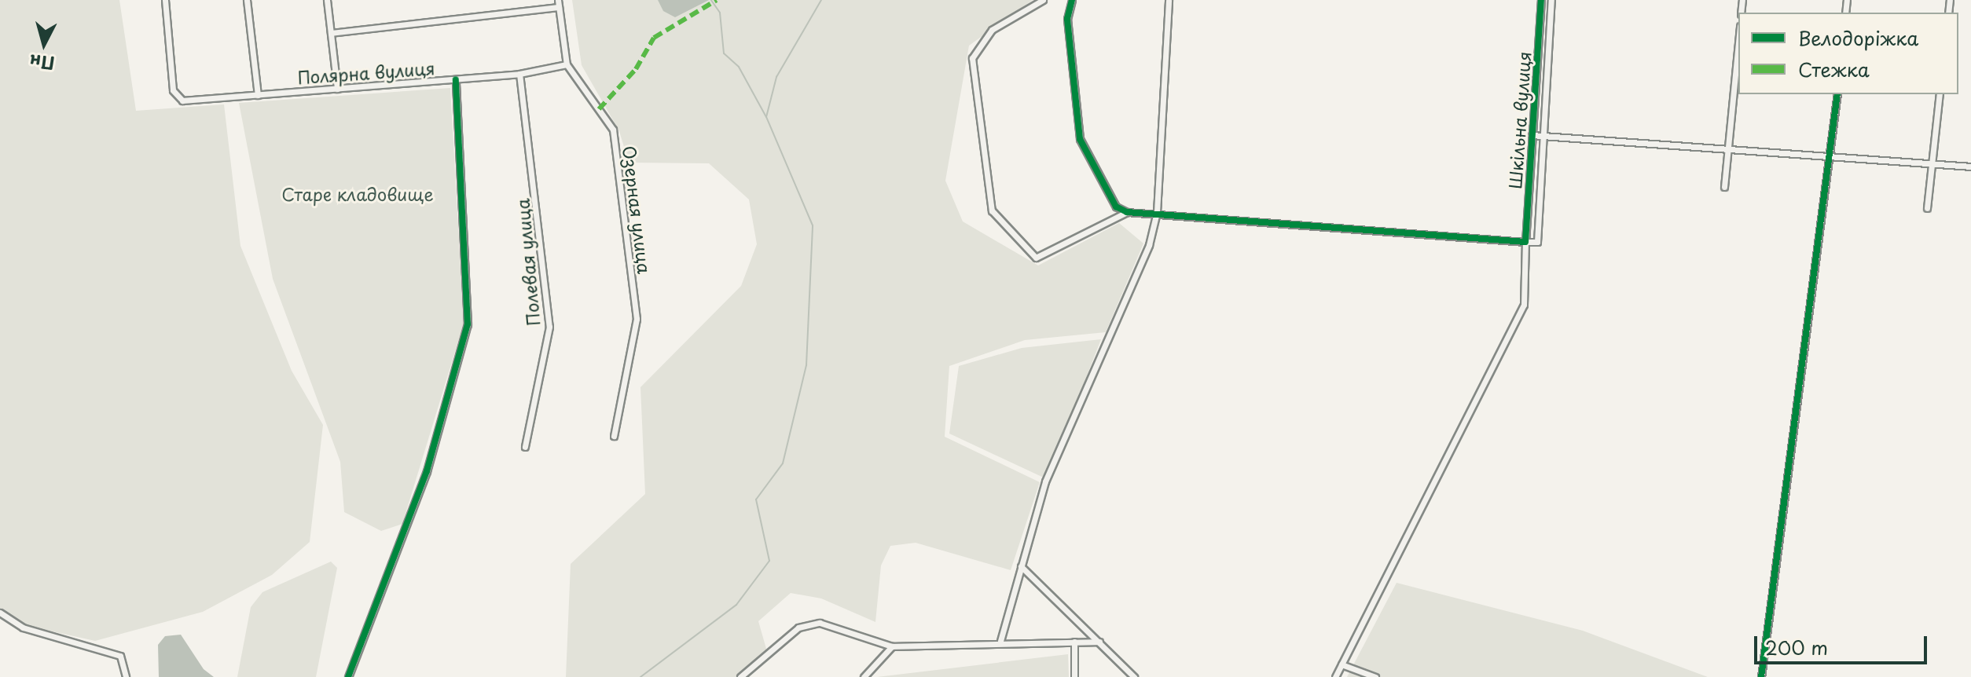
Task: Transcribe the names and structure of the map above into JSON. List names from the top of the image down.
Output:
{
  "streets": {
    "street": [
      "Полярна вулиця",
      "Шкільна вулиця",
      "Озерная улица",
      "Полевая улица"
    ]
  },
  "crossings": [
    ["Полярна вулиця", "Озерная улица"],
    ["Полярна вулиця", "Полевая улица"]
  ],
  "parks": ["Старе кладовище"],
  "legend": ["Велодоріжка", "Стежка"],
  "scale_bar": "200 m",
  "north": "bottom"
}
